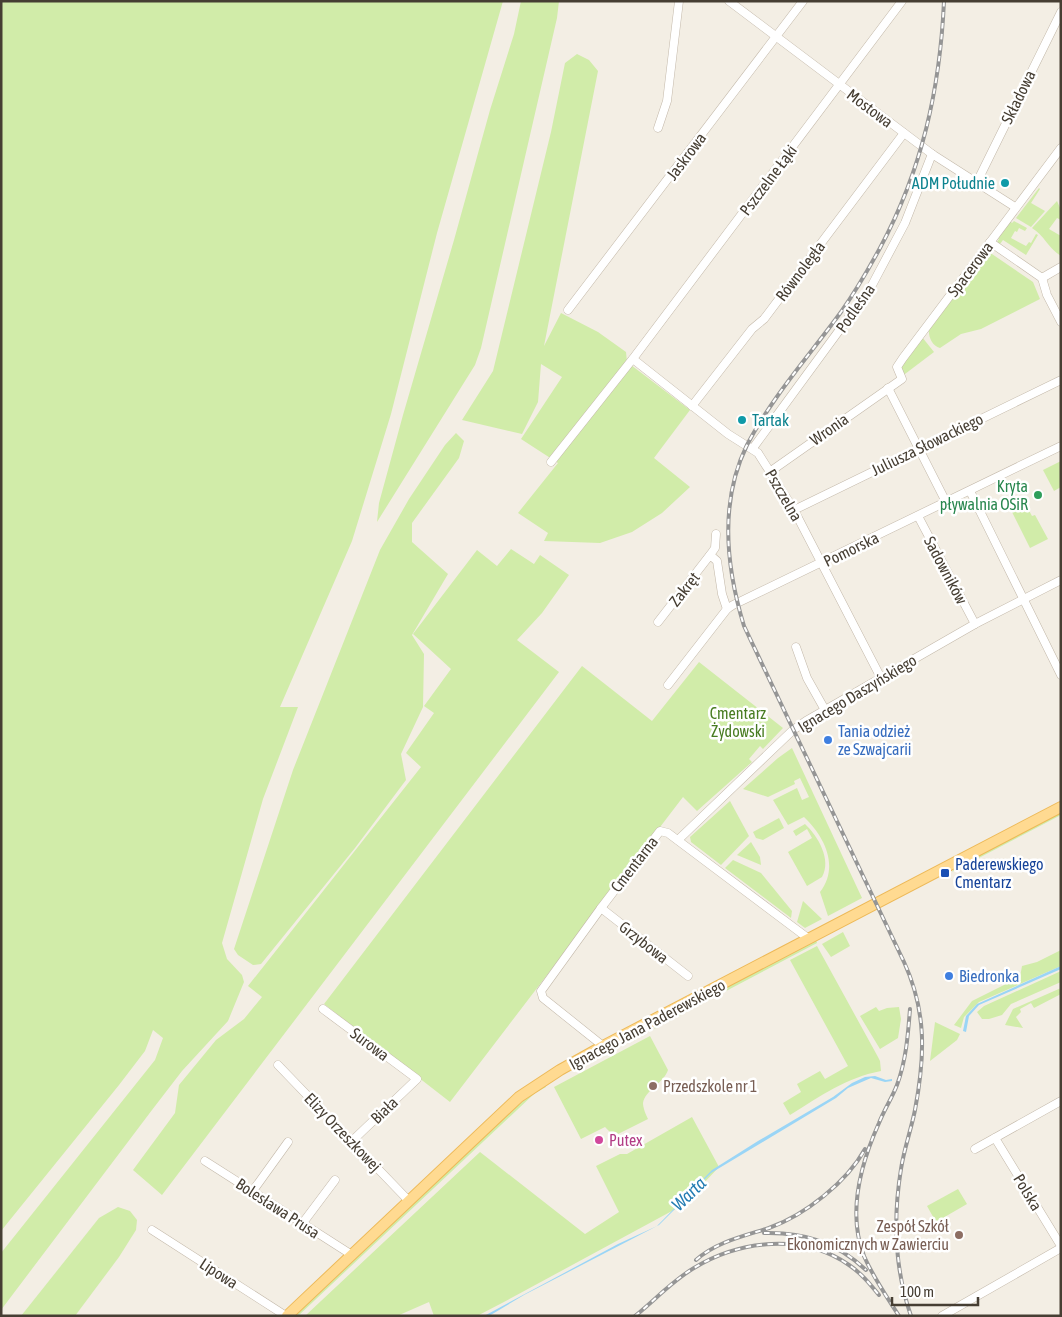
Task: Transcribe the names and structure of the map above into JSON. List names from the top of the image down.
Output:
{
  "streets": {
    "main road": ["Ignacego Jana Paderewskiego"],
    "street": [
      "Składowa",
      "Mostowa",
      "Jaskrowa",
      "Pszczelne Łąki",
      "Spacerowa",
      "Równoległa",
      "Podleśna",
      "Wronia",
      "Juliusza Słowackiego",
      "Pszczelna",
      "Pomorska",
      "Sadowników",
      "Zakręt",
      "Ignacego Daszyńskiego",
      "Cmentarna",
      "Grzybowa",
      "Surowa",
      "Biała",
      "Elizy Orzeszkowej",
      "Polska",
      "Bolesława Prusa",
      "Lipowa"
    ]
  },
  "crossings": [
    ["Składowa", "Mostowa"],
    ["Mostowa", "Jaskrowa"],
    ["Mostowa", "Pszczelne Łąki"],
    ["Mostowa", "Spacerowa"],
    ["Mostowa", "Równoległa"],
    ["Mostowa", "Podleśna"],
    ["Pszczelne Łąki", "Pszczelna"],
    ["Spacerowa", "Wronia"],
    ["Równoległa", "Pszczelna"],
    ["Podleśna", "Pszczelna"],
    ["Wronia", "Pszczelna"],
    ["Juliusza Słowackiego", "Pszczelna"],
    ["Pszczelna", "Pomorska"],
    ["Pszczelna", "Ignacego Daszyńskiego"],
    ["Pomorska", "Sadowników"],
    ["Pomorska", "Zakręt"],
    ["Sadowników", "Ignacego Daszyńskiego"],
    ["Ignacego Daszyńskiego", "Cmentarna"],
    ["Cmentarna", "Grzybowa"],
    ["Cmentarna", "Ignacego Jana Paderewskiego"],
    ["Ignacego Jana Paderewskiego", "Elizy Orzeszkowej"],
    ["Ignacego Jana Paderewskiego", "Bolesława Prusa"],
    ["Ignacego Jana Paderewskiego", "Lipowa"],
    ["Surowa", "Biała"],
    ["Biała", "Elizy Orzeszkowej"]
  ],
  "water": ["Warta"],
  "parks": ["Cmentarz Żydowski"],
  "places": {
    "other": [
      "ADM Południe",
      "Tartak",
      "Kryta pływalnia OSiR",
      "Tania odzież ze Szwajcarii",
      "Biedronka",
      "Przedszkole nr 1",
      "Putex",
      "Zespół Szkół Ekonomicznych w Zawierciu"
    ],
    "transit": ["Paderewskiego Cmentarz"]
  },
  "scale_bar": "100 m"
}
